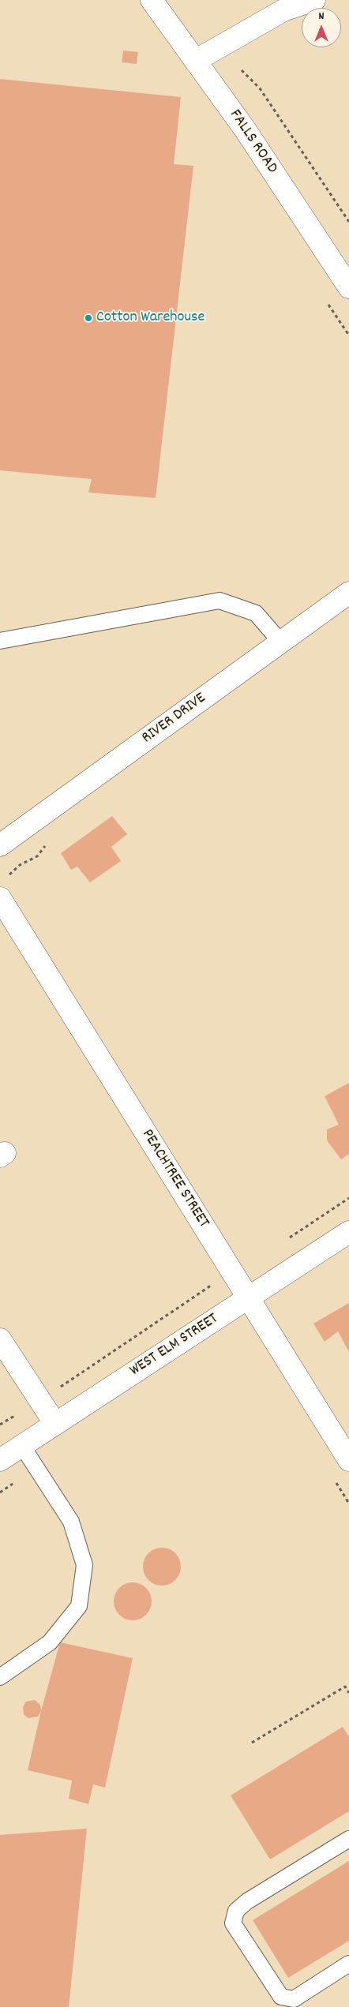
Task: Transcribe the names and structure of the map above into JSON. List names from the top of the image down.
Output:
{
  "streets": {
    "street": [
      "FALLS ROAD",
      "RIVER DRIVE",
      "PEACHTREE STREET",
      "WEST ELM STREET"
    ]
  },
  "crossings": [
    ["PEACHTREE STREET", "WEST ELM STREET"]
  ],
  "places": ["Cotton Warehouse"],
  "north": "top"
}
